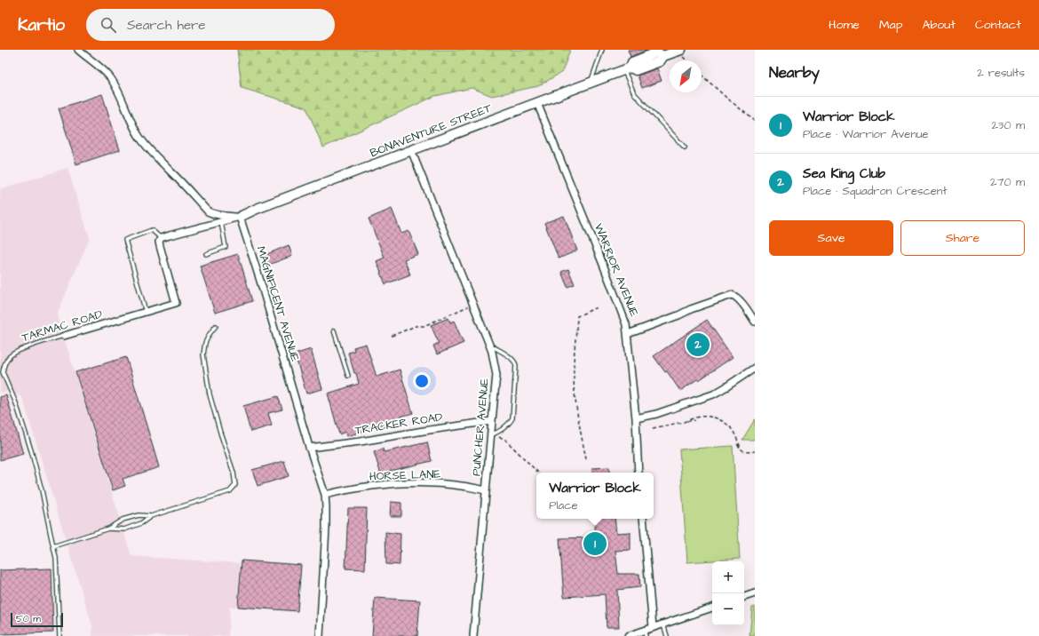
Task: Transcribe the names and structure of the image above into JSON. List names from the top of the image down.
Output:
{
  "streets": {
    "street": [
      "BONAVENTURE STREET",
      "WARRIOR AVENUE",
      "MAGNIFICENT AVENUE",
      "TARMAC ROAD",
      "TRACKER ROAD",
      "PUNCHER AVENUE",
      "HORSE LANE"
    ]
  },
  "crossings": [
    ["BONAVENTURE STREET", "WARRIOR AVENUE"],
    ["BONAVENTURE STREET", "MAGNIFICENT AVENUE"],
    ["BONAVENTURE STREET", "PUNCHER AVENUE"],
    ["MAGNIFICENT AVENUE", "TRACKER ROAD"],
    ["MAGNIFICENT AVENUE", "HORSE LANE"],
    ["TRACKER ROAD", "PUNCHER AVENUE"],
    ["PUNCHER AVENUE", "HORSE LANE"]
  ],
  "scale_bar": "50 m",
  "north": "bottom left",
  "page": {
    "header": "Kartio",
    "search": "Search here",
    "nav": [
      "Home",
      "Map",
      "About",
      "Contact"
    ],
    "heading": ["Nearby", "2 results"],
    "list": [
      {
        "mark": "1",
        "name": "Warrior Block",
        "note": "Place · Warrior Avenue",
        "value": "230 m"
      },
      {
        "mark": "2",
        "name": "Sea King Club",
        "note": "Place · Squadron Crescent",
        "value": "270 m"
      }
    ],
    "buttons": ["Save", "Share"],
    "pins": ["2", "1"],
    "popup": ["Warrior Block", "Place"],
    "map_buttons": ["+", "−"],
    "scale": "50 m"
  }
}
